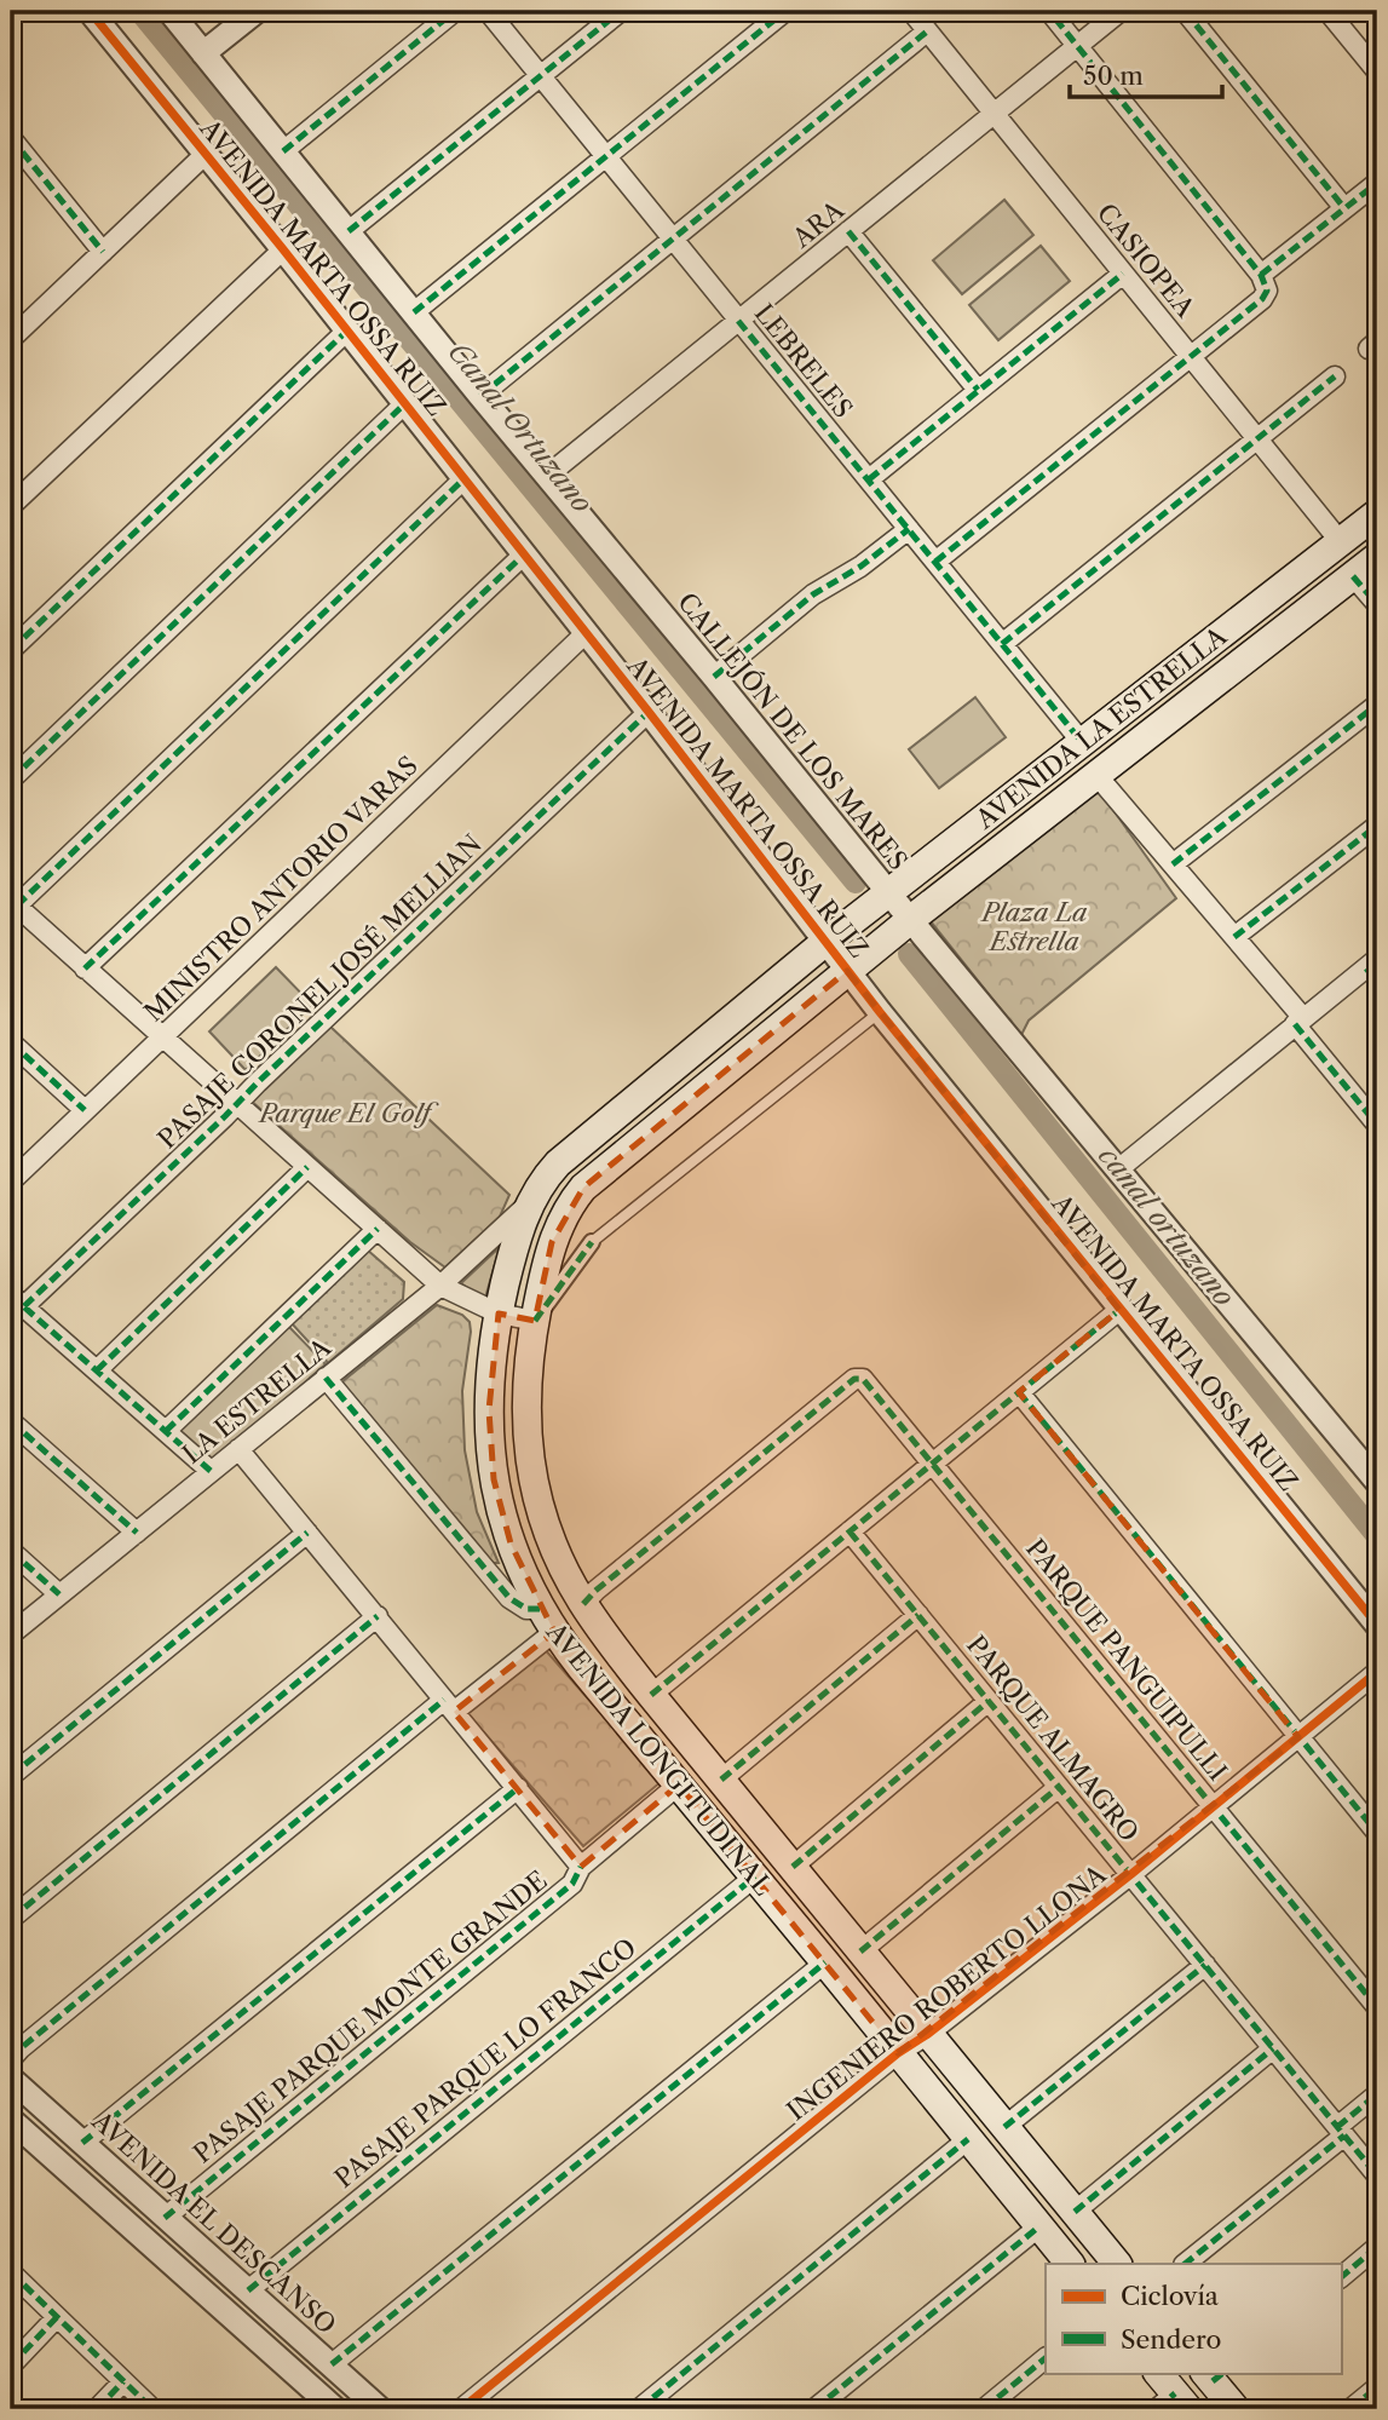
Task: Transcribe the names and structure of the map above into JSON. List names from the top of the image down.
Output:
{
  "streets": {
    "main road": ["AVENIDA LA ESTRELLA", "AVENIDA LONGITUDINAL"],
    "street": [
      "ARA",
      "CASIOPEA",
      "AVENIDA MARTA OSSA RUIZ",
      "LEBRELES",
      "CALLEJÓN DE LOS MARES",
      "MINISTRO ANTORIO VARAS",
      "PASAJE CORONEL JOSÉ MELLIAN",
      "LA ESTRELLA",
      "PARQUE PANGUIPULLI",
      "PARQUE ALMAGRO",
      "INGENIERO ROBERTO LLONA",
      "PASAJE PARQUE MONTE GRANDE",
      "PASAJE PARQUE LO FRANCO",
      "AVENIDA EL DESCANSO"
    ]
  },
  "crossings": [
    ["ARA", "CASIOPEA"],
    ["ARA", "LEBRELES"],
    ["ARA", "CALLEJÓN DE LOS MARES"],
    ["CASIOPEA", "AVENIDA LA ESTRELLA"],
    ["AVENIDA MARTA OSSA RUIZ", "AVENIDA LA ESTRELLA"],
    ["AVENIDA MARTA OSSA RUIZ", "MINISTRO ANTORIO VARAS"],
    ["AVENIDA MARTA OSSA RUIZ", "PASAJE CORONEL JOSÉ MELLIAN"],
    ["AVENIDA MARTA OSSA RUIZ", "AVENIDA LONGITUDINAL"],
    ["LEBRELES", "AVENIDA LA ESTRELLA"],
    ["AVENIDA LA ESTRELLA", "CALLEJÓN DE LOS MARES"],
    ["AVENIDA LA ESTRELLA", "AVENIDA LONGITUDINAL"],
    ["LA ESTRELLA", "AVENIDA LONGITUDINAL"],
    ["PARQUE PANGUIPULLI", "AVENIDA LONGITUDINAL"],
    ["PARQUE PANGUIPULLI", "INGENIERO ROBERTO LLONA"],
    ["PARQUE ALMAGRO", "INGENIERO ROBERTO LLONA"],
    ["AVENIDA LONGITUDINAL", "INGENIERO ROBERTO LLONA"],
    ["AVENIDA LONGITUDINAL", "PASAJE PARQUE MONTE GRANDE"],
    ["AVENIDA LONGITUDINAL", "PASAJE PARQUE LO FRANCO"],
    ["PASAJE PARQUE MONTE GRANDE", "AVENIDA EL DESCANSO"],
    ["PASAJE PARQUE LO FRANCO", "AVENIDA EL DESCANSO"]
  ],
  "water": ["Canal Ortuzano", "canal ortuzano"],
  "parks": ["Plaza La Estrella", "Parque El Golf"],
  "legend": ["Ciclovía", "Sendero"],
  "scale_bar": "50 m"
}
